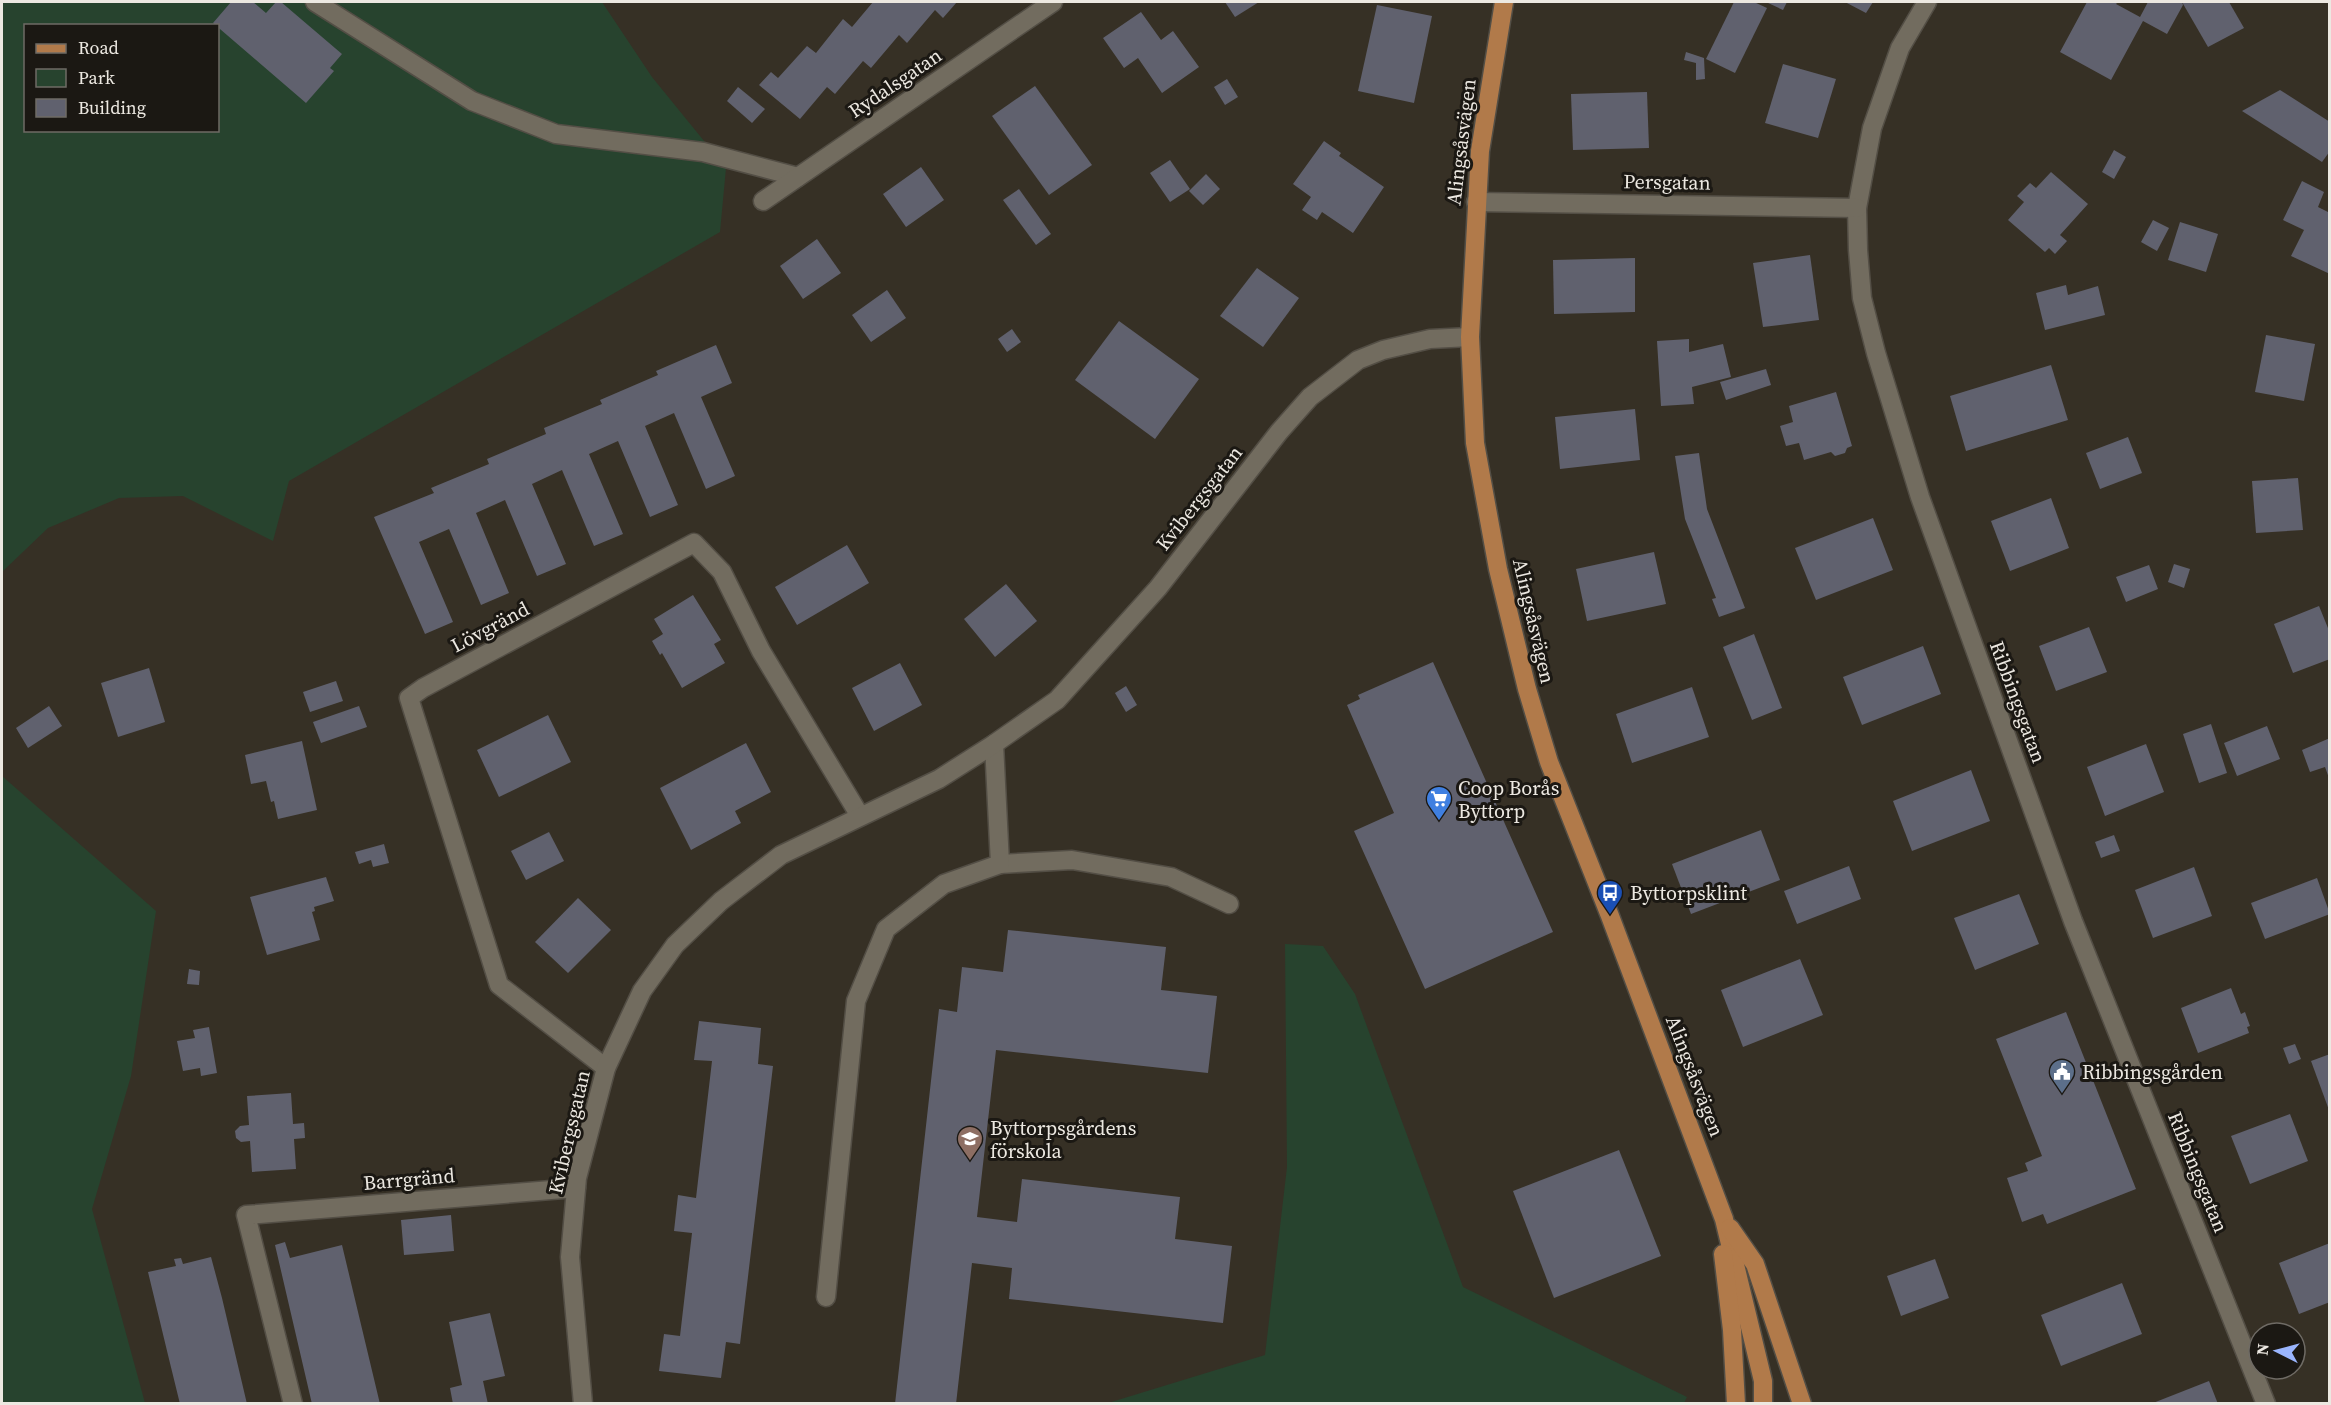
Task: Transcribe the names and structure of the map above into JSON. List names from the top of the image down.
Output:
{
  "streets": {
    "main road": ["Alingsåsvägen"],
    "street": [
      "Rydalsgatan",
      "Persgatan",
      "Kvibergsgatan",
      "Lövgränd",
      "Ribbingsgatan",
      "Barrgränd"
    ]
  },
  "crossings": [
    ["Alingsåsvägen", "Persgatan"],
    ["Alingsåsvägen", "Kvibergsgatan"],
    ["Persgatan", "Ribbingsgatan"],
    ["Kvibergsgatan", "Lövgränd"],
    ["Kvibergsgatan", "Barrgränd"]
  ],
  "places": {
    "supermarket": ["Coop Borås Byttorp"],
    "bus stop": ["Byttorpsklint"],
    "public building": ["Ribbingsgården"],
    "school or university": ["Byttorpsgårdens förskola"]
  },
  "legend": ["Road", "Park", "Building"],
  "north": "left"
}
